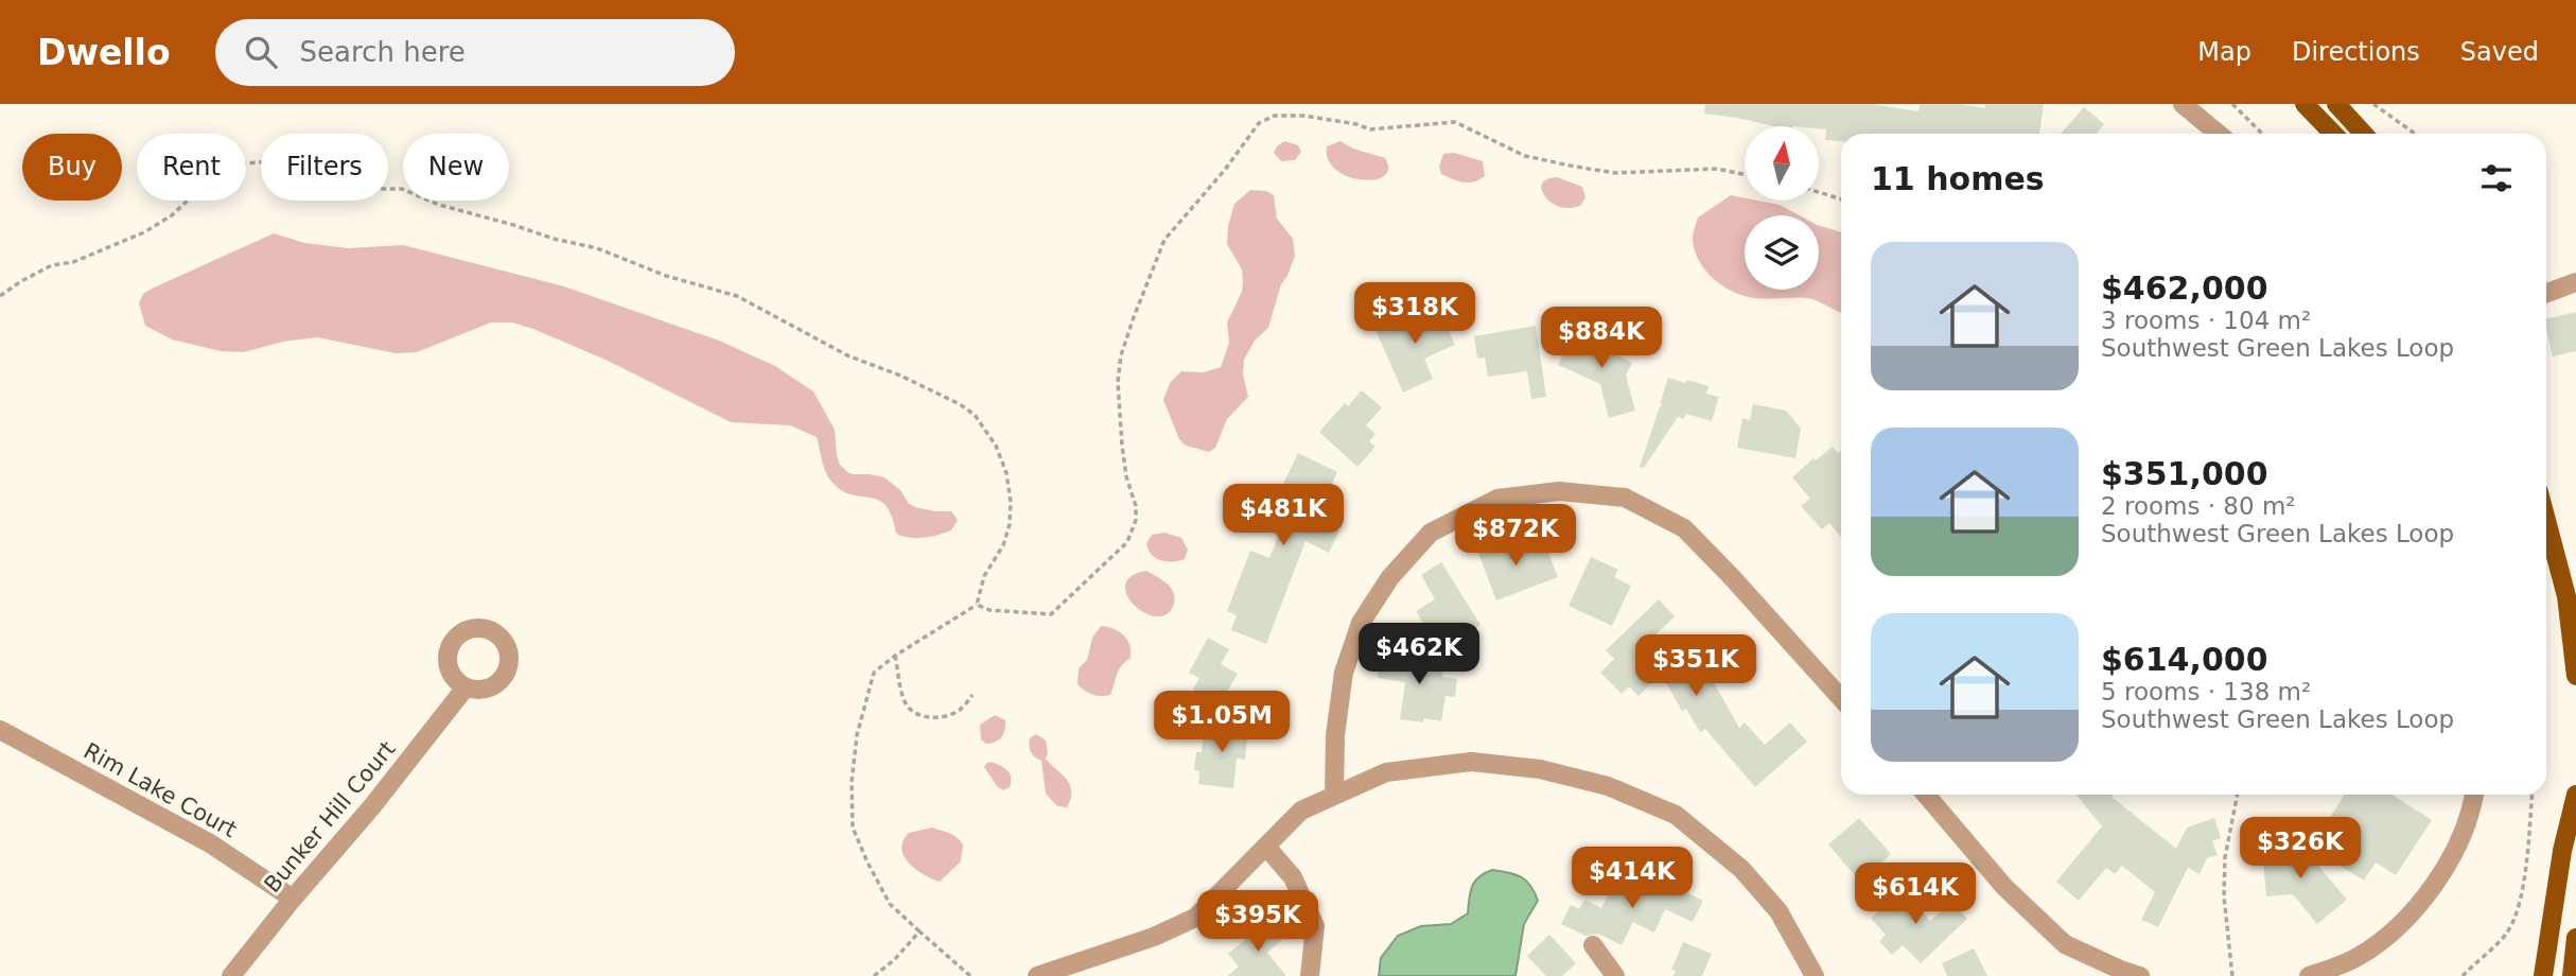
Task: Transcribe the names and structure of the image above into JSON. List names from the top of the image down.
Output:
{
  "streets": {
    "street": ["Rim Lake Court", "Bunker Hill Court"]
  },
  "crossings": [
    ["Rim Lake Court", "Bunker Hill Court"]
  ],
  "north": "top",
  "page": {
    "header": "Dwello",
    "search": "Search here",
    "nav": ["Map", "Directions", "Saved"],
    "chip": [
      "Buy",
      "Rent",
      "Filters",
      "New"
    ],
    "heading": "11 homes",
    "list": [
      {
        "name": "$462,000",
        "note": "3 rooms · 104 m² · Southwest Green Lakes Loop"
      },
      {
        "name": "$351,000",
        "note": "2 rooms · 80 m² · Southwest Green Lakes Loop"
      },
      {
        "name": "$614,000",
        "note": "5 rooms · 138 m² · Southwest Green Lakes Loop"
      }
    ],
    "price": [
      "$318K",
      "$884K",
      "$481K",
      "$872K",
      "$462K",
      "$351K",
      "$1.05M",
      "$326K",
      "$414K",
      "$614K",
      "$395K"
    ]
  }
}
